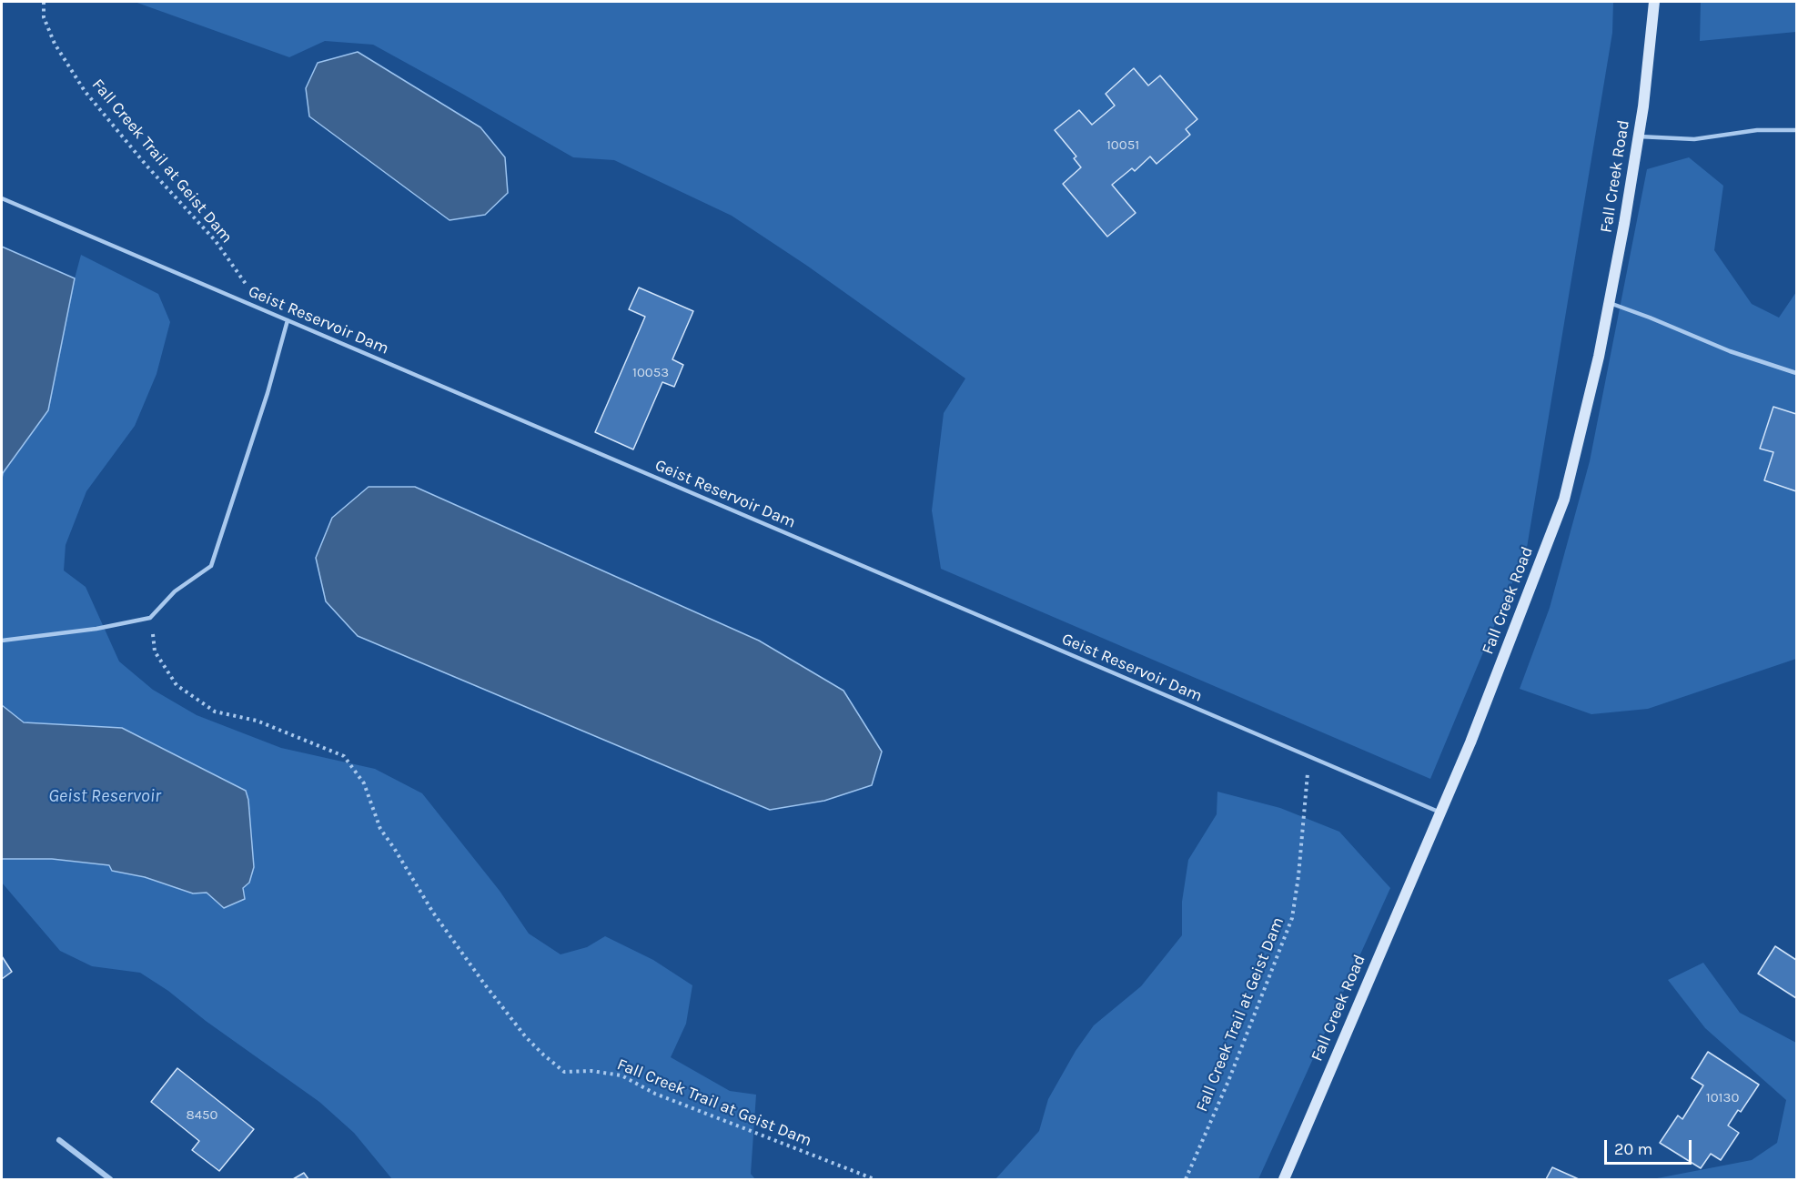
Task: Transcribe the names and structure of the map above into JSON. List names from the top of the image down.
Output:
{
  "streets": {
    "main road": ["Fall Creek Road"],
    "lane": ["Geist Reservoir Dam"],
    "path": ["Fall Creek Trail at Geist Dam"]
  },
  "crossings": [
    ["Fall Creek Trail at Geist Dam", "Geist Reservoir Dam"],
    ["Fall Creek Road", "Geist Reservoir Dam"]
  ],
  "water": ["Geist Reservoir"],
  "house_numbers": [
    "10051",
    "10053",
    "10130",
    "8450"
  ],
  "scale_bar": "20 m"
}
